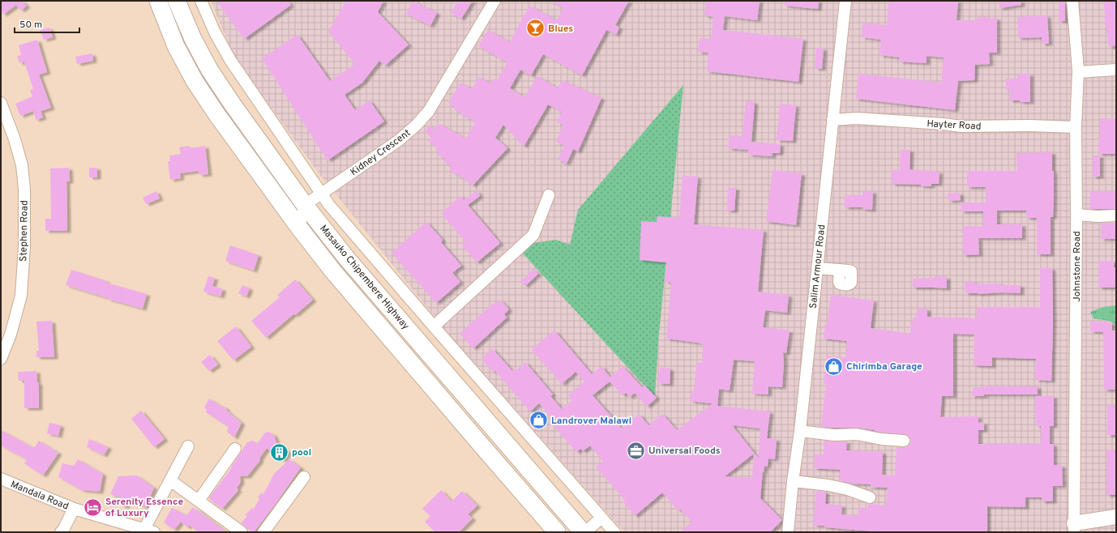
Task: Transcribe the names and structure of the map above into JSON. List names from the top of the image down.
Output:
{
  "streets": {
    "highway": ["Masauko Chipembere Highway"],
    "street": [
      "Hayter Road",
      "Kidney Crescent",
      "Stephen Road",
      "Salim Armour Road",
      "Johnstone Road",
      "Mandala Road"
    ]
  },
  "crossings": [
    ["Hayter Road", "Salim Armour Road"],
    ["Hayter Road", "Johnstone Road"],
    ["Kidney Crescent", "Masauko Chipembere Highway"]
  ],
  "places": {
    "bar": ["Blues"],
    "shop": ["Chirimba Garage", "Landrover Malawi"],
    "office": ["Universal Foods"],
    "building": ["pool"],
    "hotel": ["Serenity Essence of Luxury"]
  },
  "scale_bar": "50 m"
}
